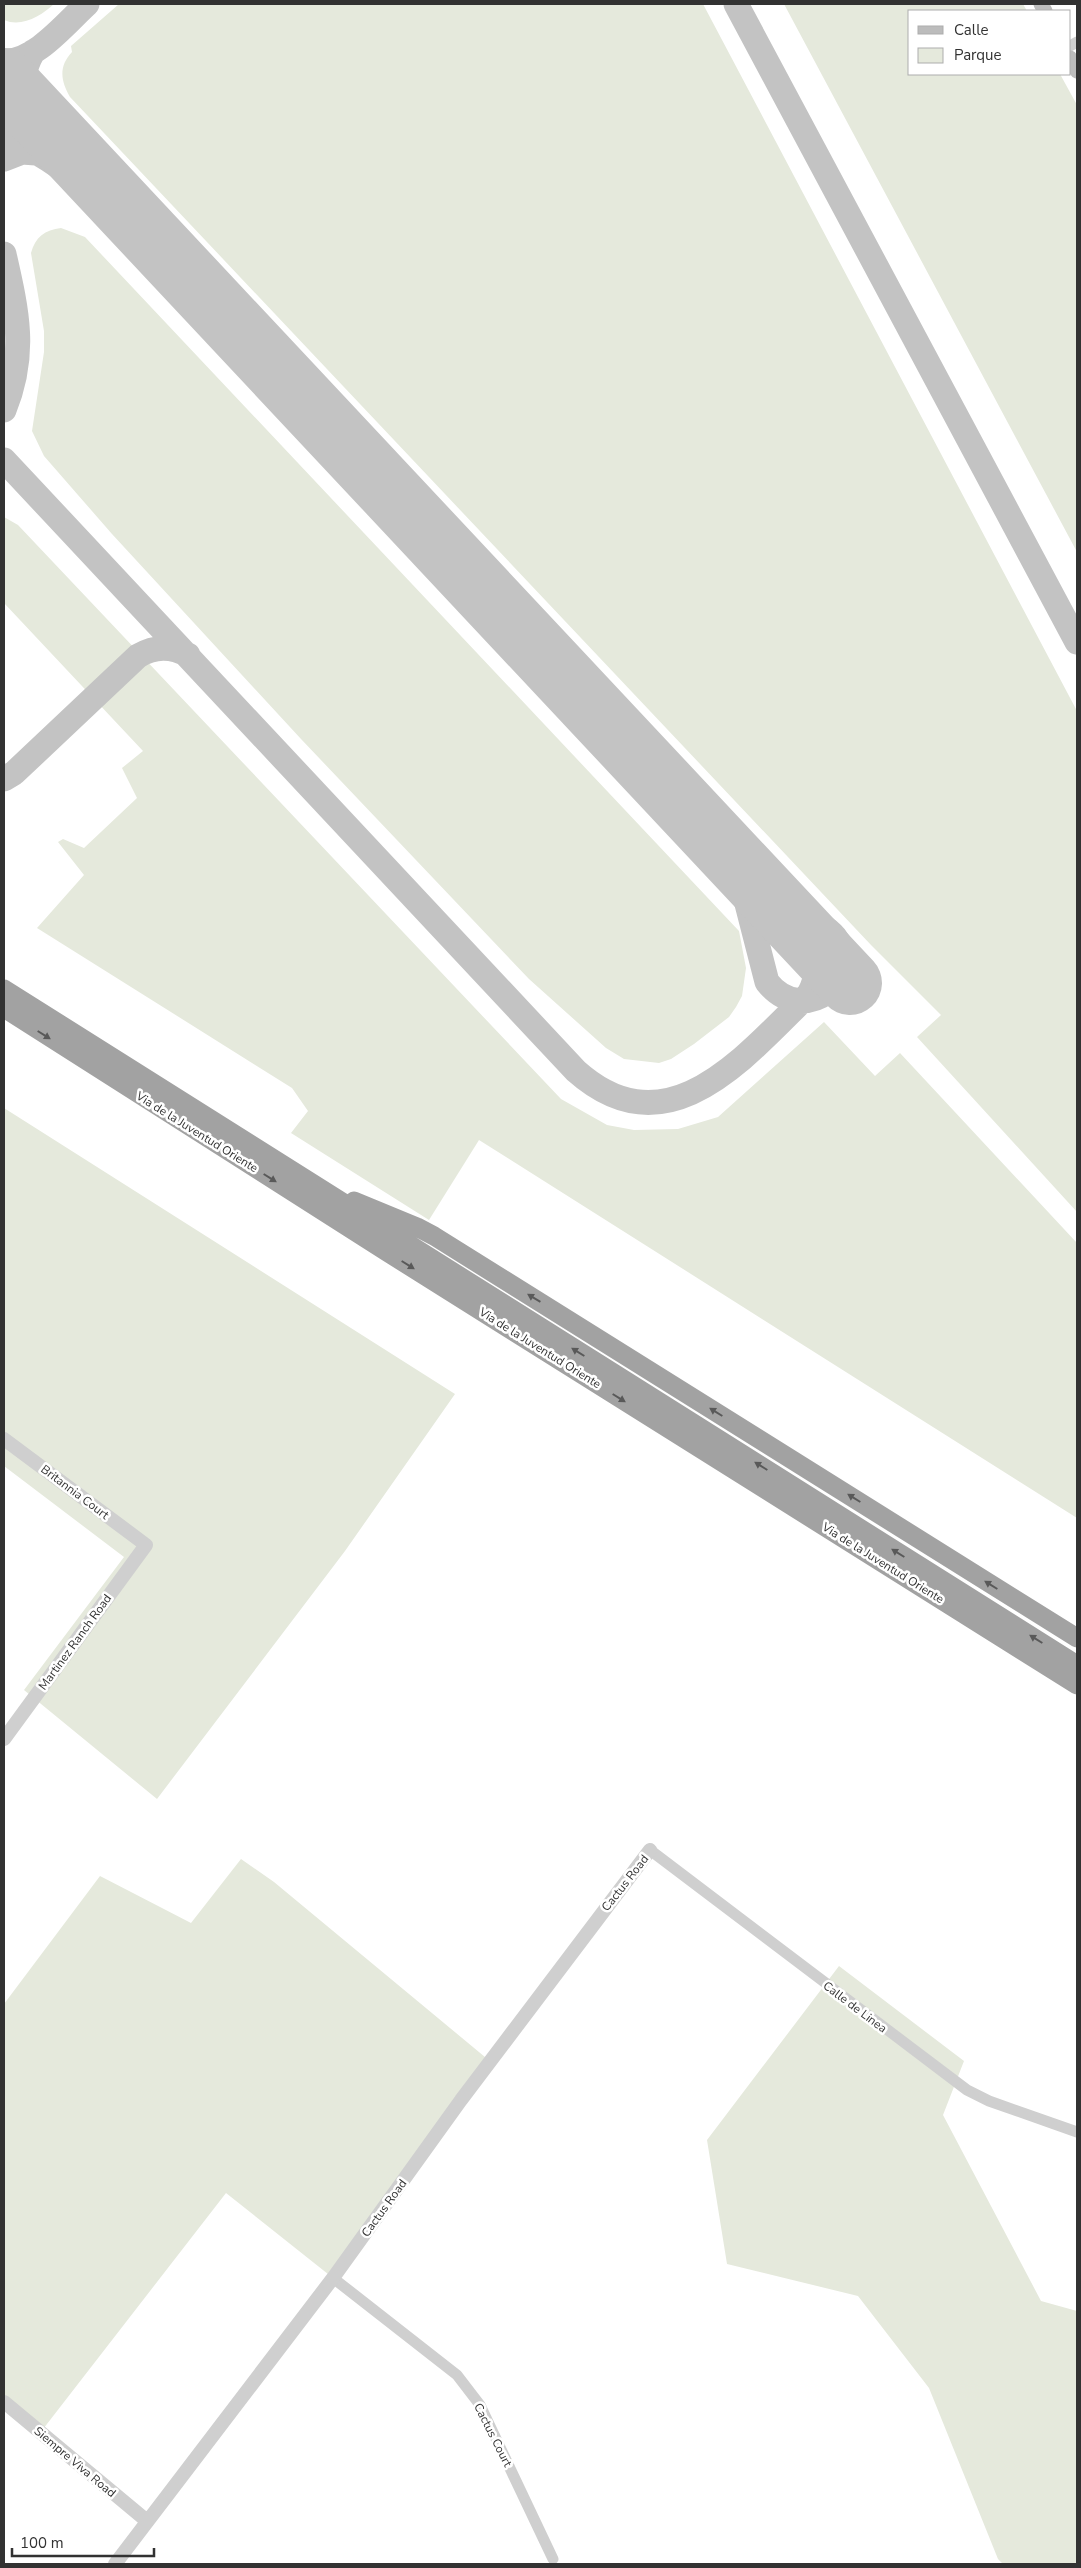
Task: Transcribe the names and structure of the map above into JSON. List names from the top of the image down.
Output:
{
  "streets": {
    "highway": ["Via de la Juventud Oriente"],
    "street": [
      "Britannia Court",
      "Martinez Ranch Road",
      "Cactus Road",
      "Calle de Linea",
      "Cactus Court",
      "Siempre Viva Road"
    ]
  },
  "crossings": [
    ["Britannia Court", "Martinez Ranch Road"],
    ["Cactus Road", "Calle de Linea"],
    ["Cactus Road", "Cactus Court"],
    ["Cactus Road", "Siempre Viva Road"]
  ],
  "legend": ["Calle", "Parque"],
  "scale_bar": "100 m"
}
